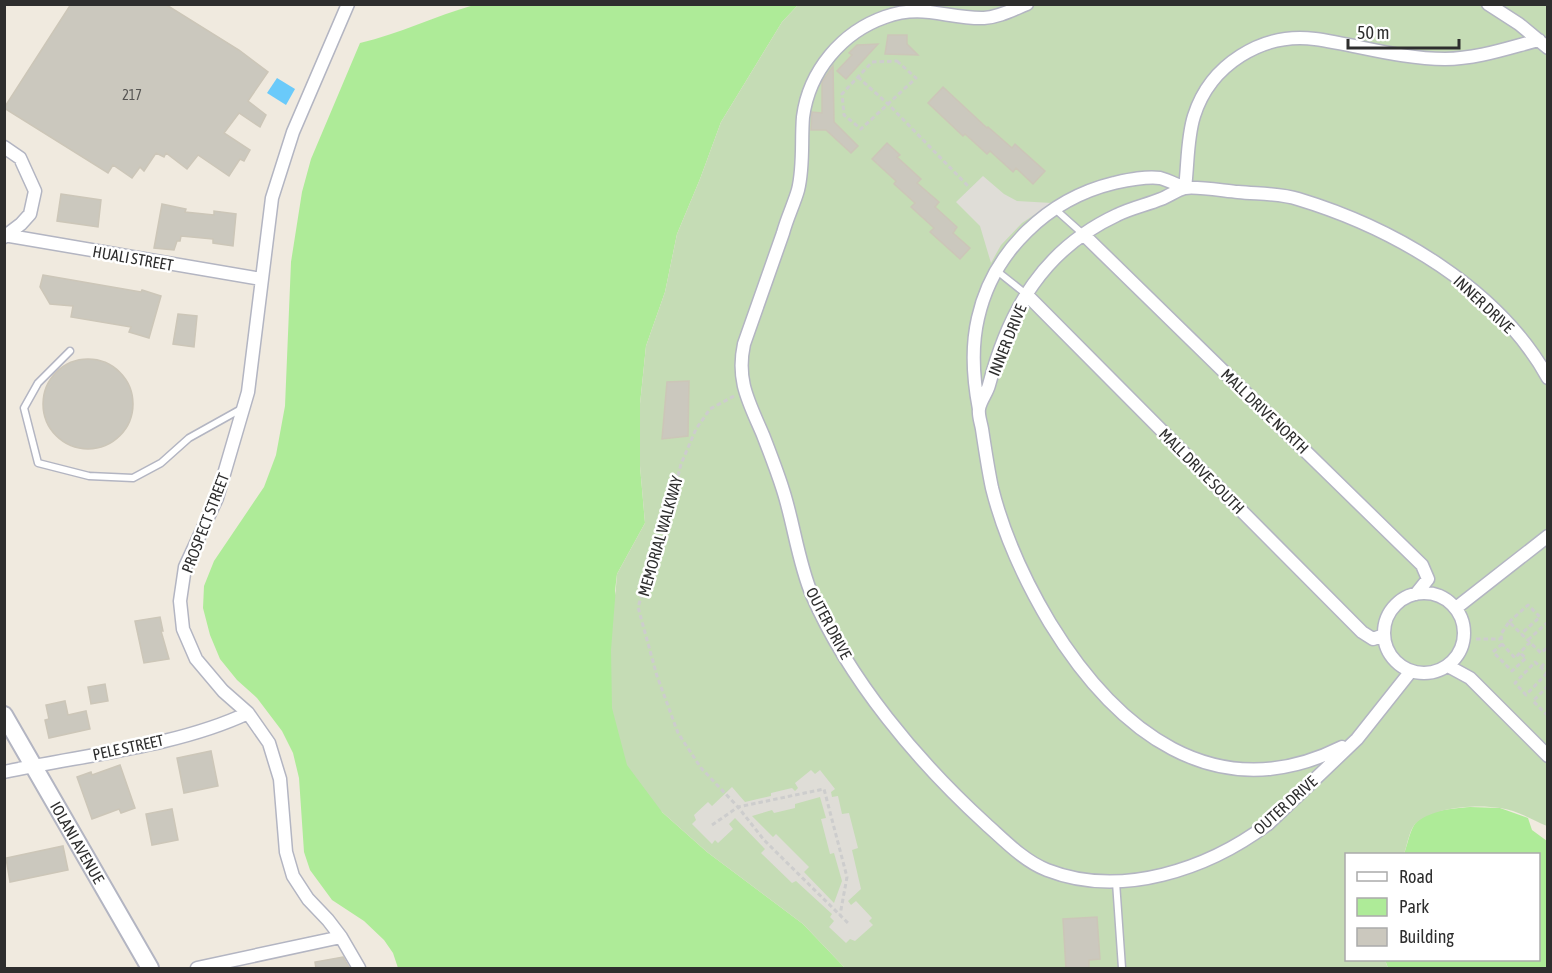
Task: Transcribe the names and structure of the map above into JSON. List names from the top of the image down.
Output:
{
  "streets": {
    "main road": ["IOLANI AVENUE"],
    "street": [
      "HUALI STREET",
      "INNER DRIVE",
      "MALL DRIVE NORTH",
      "MALL DRIVE SOUTH",
      "PROSPECT STREET",
      "OUTER DRIVE",
      "PELE STREET"
    ],
    "path": ["MEMORIAL WALKWAY"]
  },
  "crossings": [
    ["HUALI STREET", "PROSPECT STREET"],
    ["INNER DRIVE", "MALL DRIVE NORTH"],
    ["INNER DRIVE", "MALL DRIVE SOUTH"],
    ["INNER DRIVE", "OUTER DRIVE"],
    ["MALL DRIVE NORTH", "MALL DRIVE SOUTH"],
    ["MALL DRIVE NORTH", "OUTER DRIVE"],
    ["MALL DRIVE SOUTH", "OUTER DRIVE"],
    ["PROSPECT STREET", "PELE STREET"],
    ["MEMORIAL WALKWAY", "OUTER DRIVE"],
    ["PELE STREET", "IOLANI AVENUE"]
  ],
  "house_numbers": ["217"],
  "legend": ["Road", "Park", "Building"],
  "scale_bar": "50 m"
}
